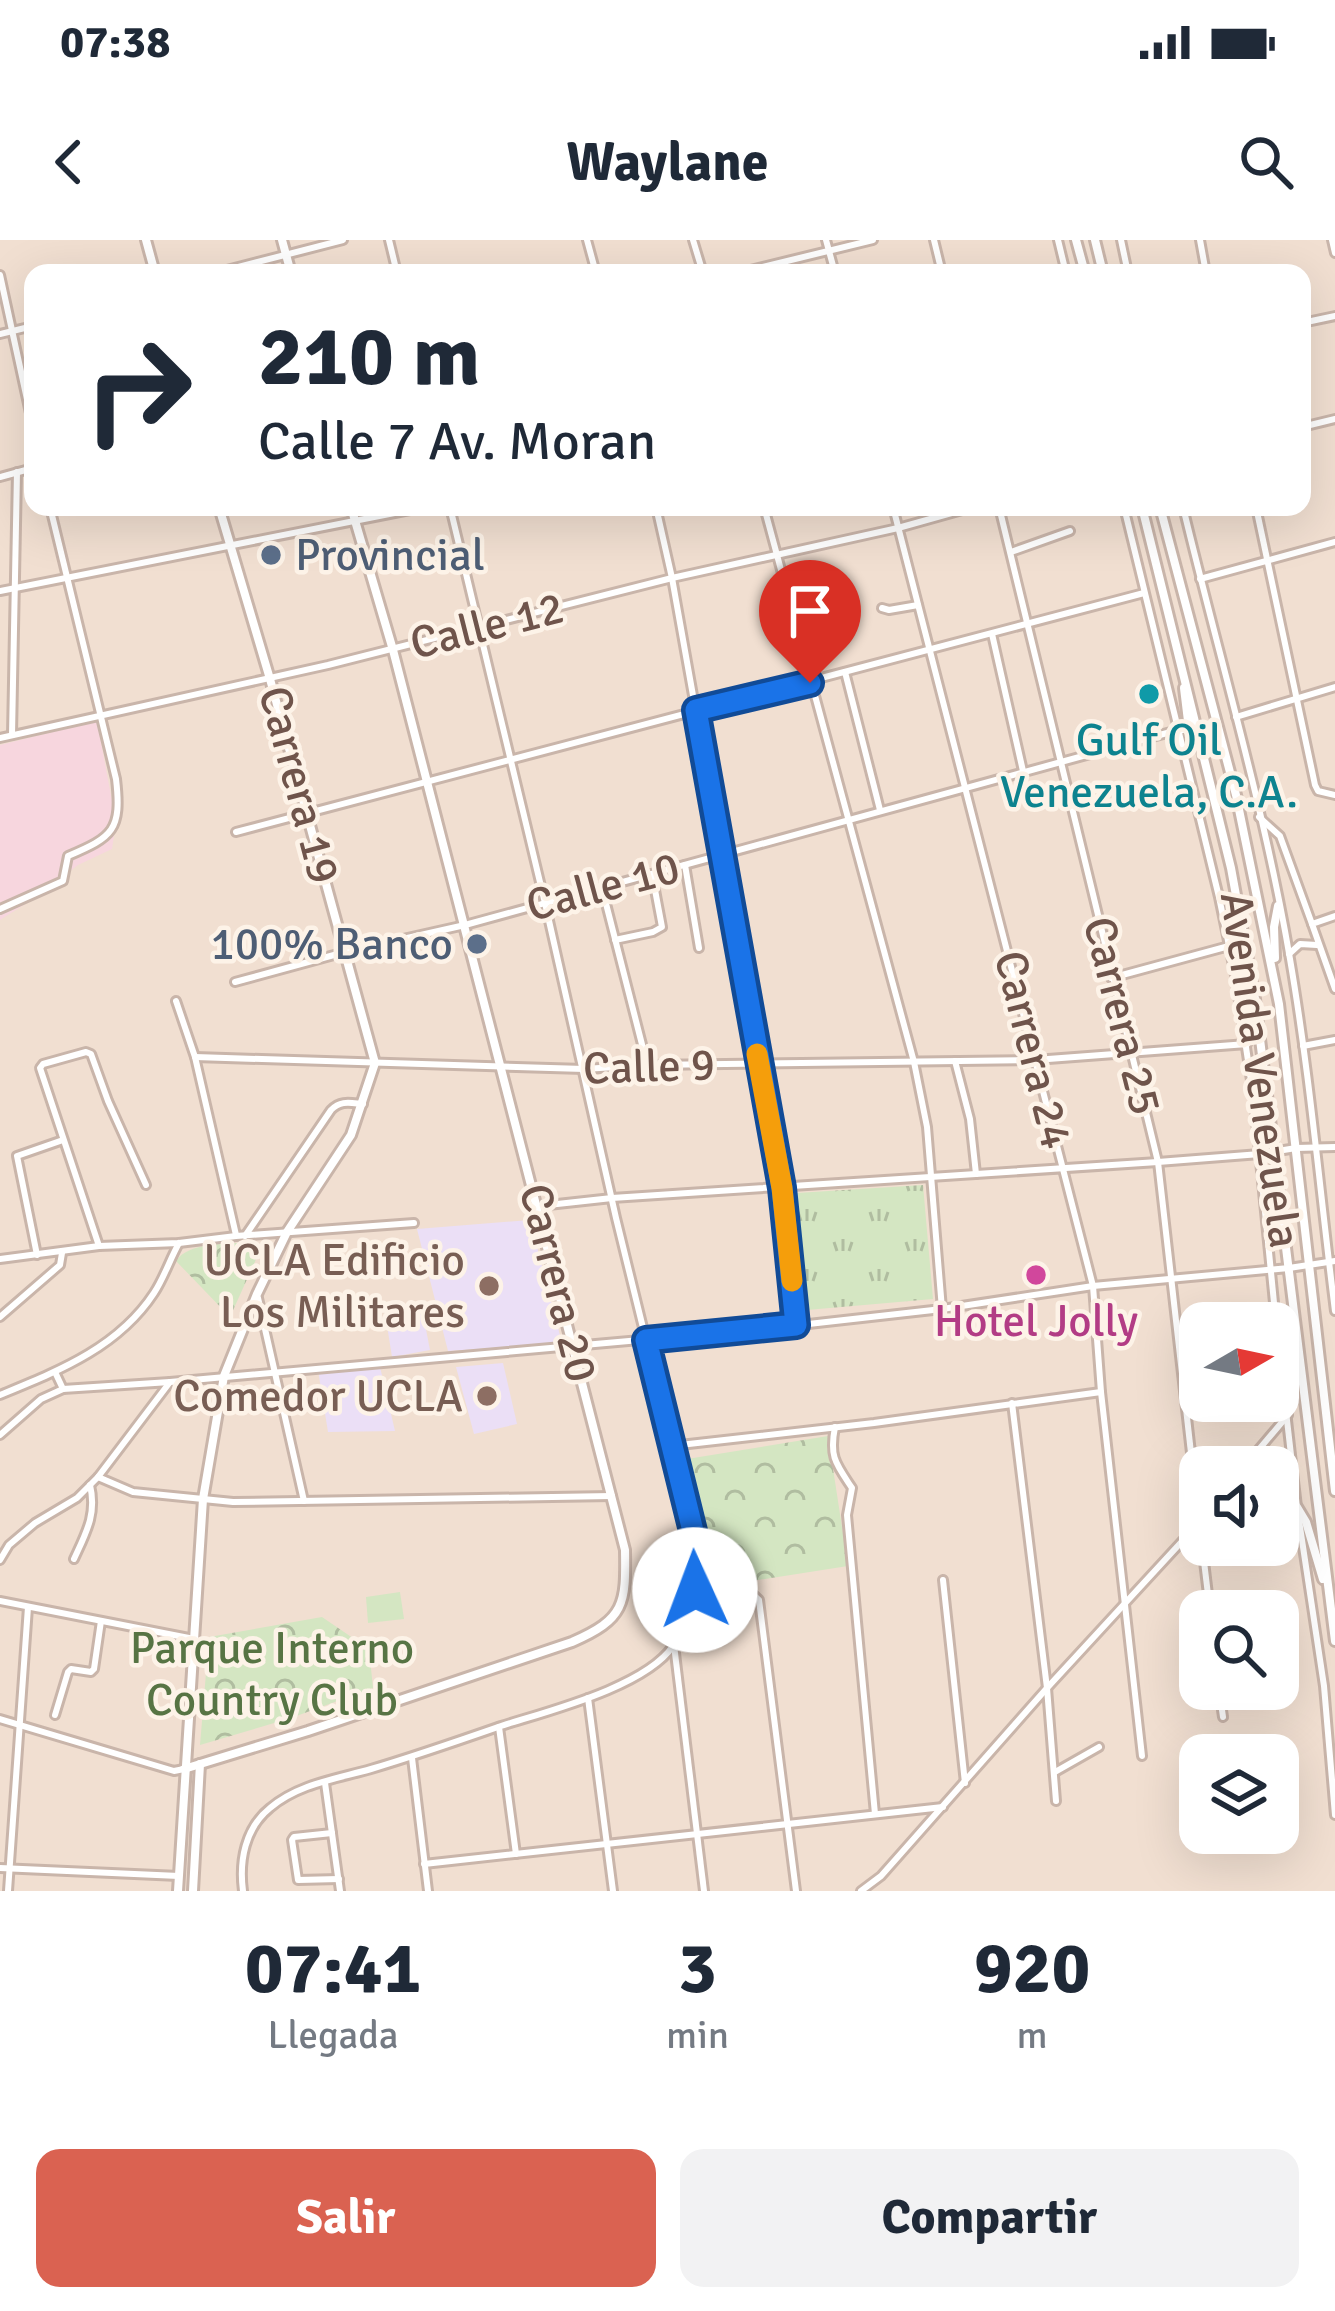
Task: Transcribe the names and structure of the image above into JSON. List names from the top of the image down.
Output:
{
  "streets": {
    "street": [
      "Calle 12",
      "Carrera 19",
      "Calle 10",
      "Carrera 25",
      "Carrera 24",
      "Calle 9",
      "Avenida Venezuela",
      "Carrera 20"
    ]
  },
  "crossings": [
    ["Calle 12", "Carrera 19"],
    ["Calle 12", "Carrera 24"],
    ["Calle 12", "Carrera 20"],
    ["Carrera 19", "Calle 10"],
    ["Carrera 19", "Calle 9"],
    ["Calle 10", "Carrera 25"],
    ["Calle 10", "Carrera 24"],
    ["Calle 10", "Avenida Venezuela"],
    ["Calle 10", "Carrera 20"],
    ["Carrera 25", "Calle 9"],
    ["Carrera 24", "Calle 9"],
    ["Calle 9", "Avenida Venezuela"],
    ["Calle 9", "Carrera 20"]
  ],
  "parks": ["Parque Interno Country Club"],
  "places": [
    "Provincial",
    "Gulf Oil Venezuela, C.A.",
    "100% Banco",
    "Hotel Jolly",
    "UCLA Edificio Los Militares",
    "Comedor UCLA"
  ],
  "north": "right",
  "page": {
    "status": "07:38",
    "header": "Waylane",
    "turn": ["210 m", "Calle 7 Av. Moran"],
    "eta": [
      "07:41",
      "Llegada",
      "3",
      "min",
      "920",
      "m"
    ],
    "buttons": ["Salir", "Compartir"]
  }
}
